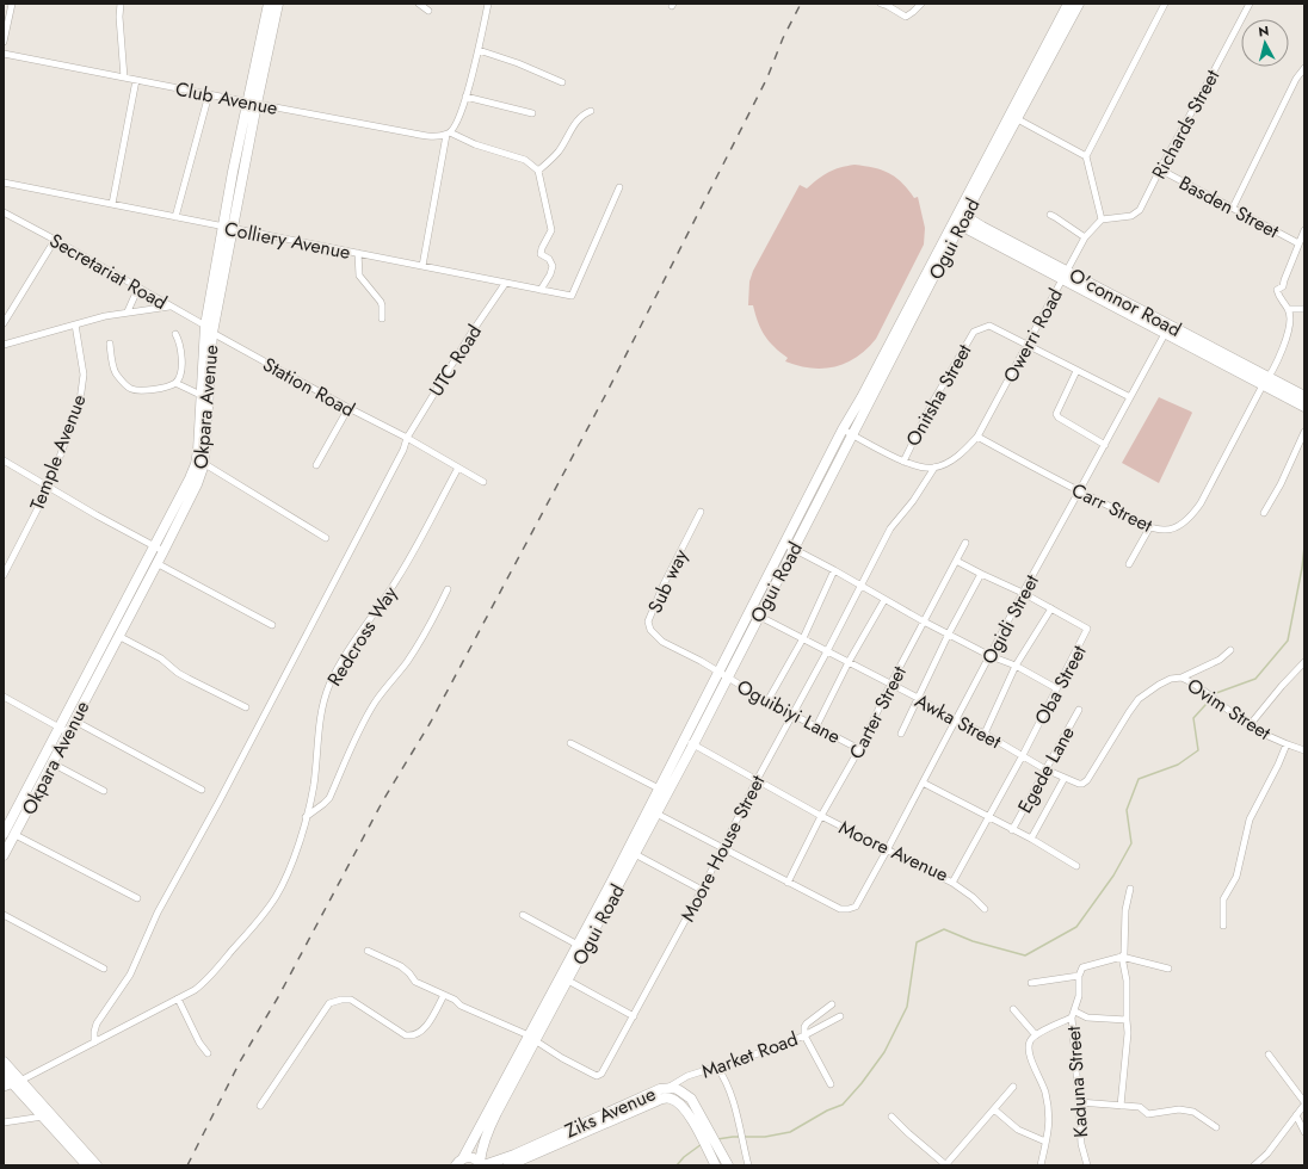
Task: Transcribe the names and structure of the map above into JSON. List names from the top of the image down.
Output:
{
  "streets": {
    "main road": [
      "Ogui Road",
      "O'connor Road",
      "Okpara Avenue",
      "Ziks Avenue"
    ],
    "street": [
      "Club Avenue",
      "Richards Street",
      "Basden Street",
      "Colliery Avenue",
      "Secretariat Road",
      "Owerri Road",
      "UTC Road",
      "Station Road",
      "Onitsha Street",
      "Temple Avenue",
      "Carr Street",
      "Sub way",
      "Ogidi Street",
      "Redcross Way",
      "Oba Street",
      "Ovim Street",
      "Oguibiyi Lane",
      "Carter Street",
      "Awka Street",
      "Egede Lane",
      "Moore House Street",
      "Moore Avenue",
      "Market Road",
      "Kaduna Street"
    ]
  },
  "crossings": [
    ["Club Avenue", "Okpara Avenue"],
    ["Richards Street", "Basden Street"],
    ["Richards Street", "Owerri Road"],
    ["Ogui Road", "Sub way"],
    ["Ogui Road", "Oguibiyi Lane"],
    ["Ogui Road", "Awka Street"],
    ["Ogui Road", "Moore House Street"],
    ["Ogui Road", "Moore Avenue"],
    ["Ogui Road", "Ziks Avenue"],
    ["Colliery Avenue", "UTC Road"],
    ["Colliery Avenue", "Okpara Avenue"],
    ["Secretariat Road", "Station Road"],
    ["Secretariat Road", "Okpara Avenue"],
    ["Secretariat Road", "Temple Avenue"],
    ["O'connor Road", "Owerri Road"],
    ["O'connor Road", "Carr Street"],
    ["O'connor Road", "Ogidi Street"],
    ["Owerri Road", "Onitsha Street"],
    ["Owerri Road", "Carr Street"],
    ["Owerri Road", "Moore House Street"],
    ["UTC Road", "Station Road"],
    ["UTC Road", "Redcross Way"],
    ["Station Road", "Okpara Avenue"],
    ["Station Road", "Redcross Way"],
    ["Onitsha Street", "Ogidi Street"],
    ["Carr Street", "Ogidi Street"],
    ["Sub way", "Oguibiyi Lane"],
    ["Ogidi Street", "Oba Street"],
    ["Ogidi Street", "Carter Street"],
    ["Ogidi Street", "Awka Street"],
    ["Ogidi Street", "Moore Avenue"],
    ["Oba Street", "Carter Street"],
    ["Oba Street", "Awka Street"],
    ["Oba Street", "Moore Avenue"],
    ["Ovim Street", "Awka Street"],
    ["Oguibiyi Lane", "Carter Street"],
    ["Oguibiyi Lane", "Moore House Street"],
    ["Carter Street", "Awka Street"],
    ["Carter Street", "Moore Avenue"],
    ["Awka Street", "Egede Lane"],
    ["Awka Street", "Moore House Street"],
    ["Moore House Street", "Moore Avenue"],
    ["Market Road", "Ziks Avenue"]
  ],
  "north": "top"
}
